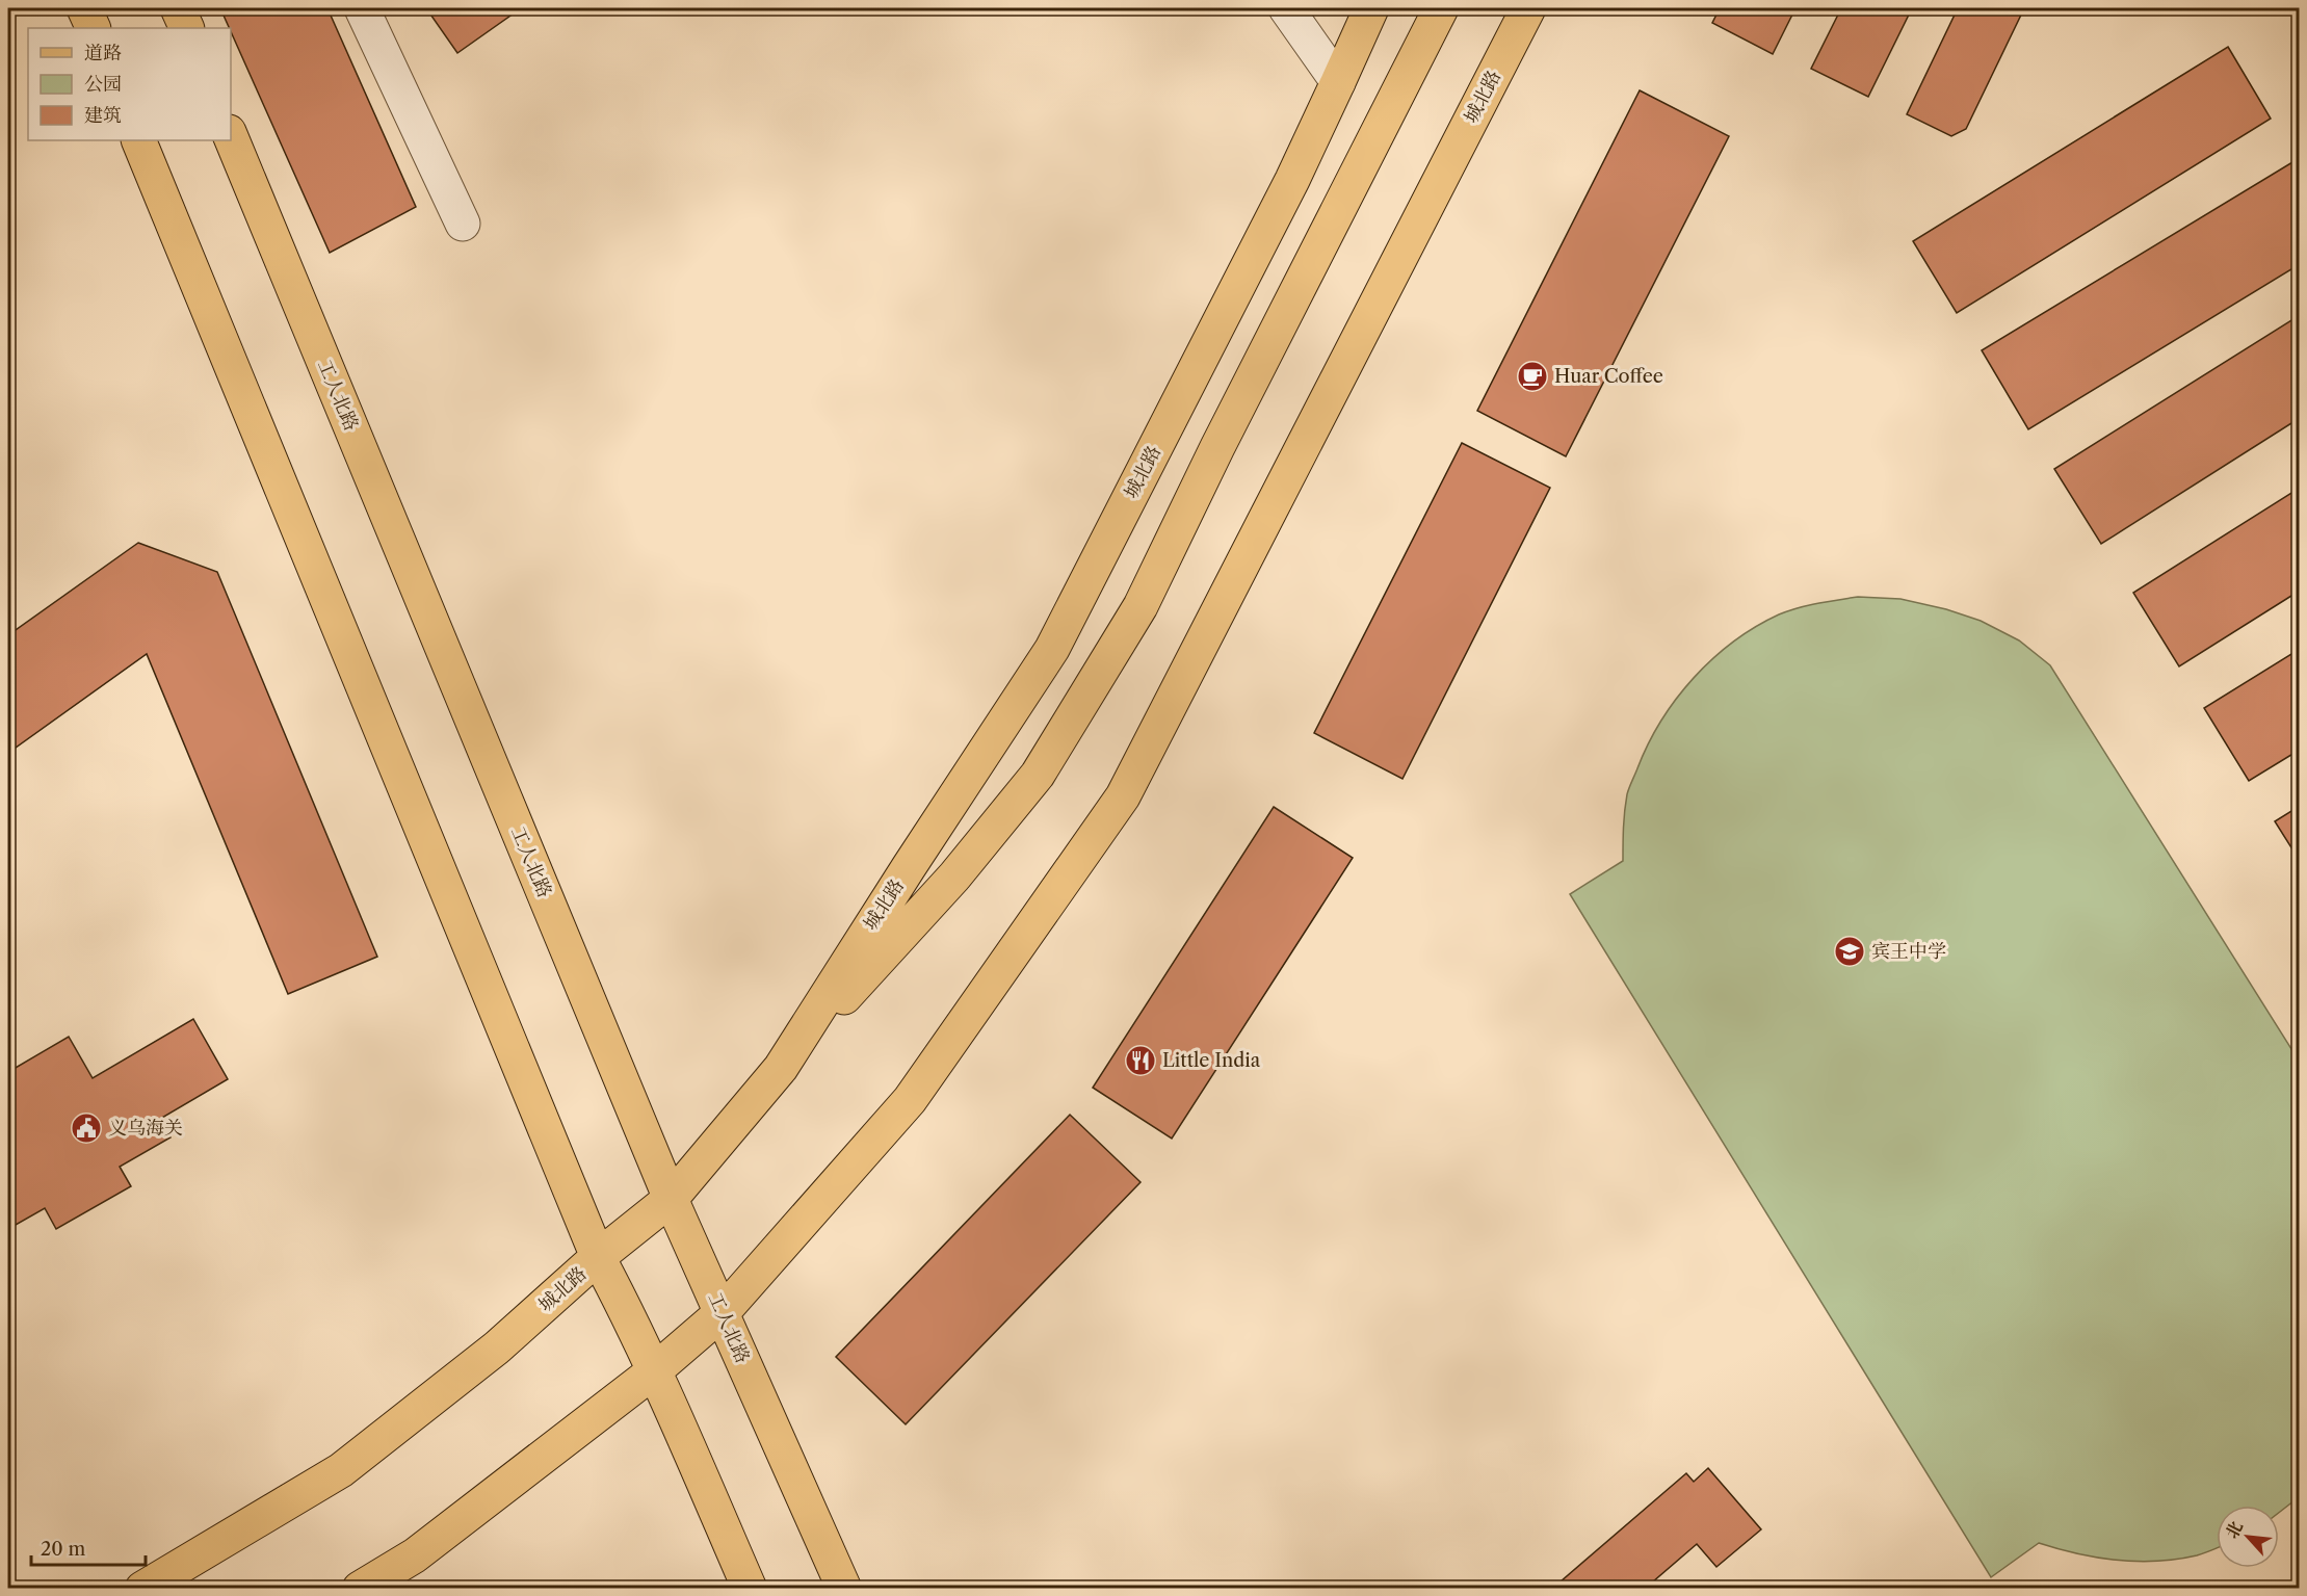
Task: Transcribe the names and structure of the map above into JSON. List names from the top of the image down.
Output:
{
  "streets": {
    "main road": ["城北路", "工人北路"]
  },
  "crossings": [
    ["城北路", "工人北路"]
  ],
  "places": {
    "cafe": ["Huar Coffee"],
    "school or university": ["宾王中学"],
    "restaurant": ["Little India"],
    "public building": ["义乌海关"]
  },
  "legend": ["道路", "公园", "建筑"],
  "scale_bar": "20 m",
  "north": "top left"
}
